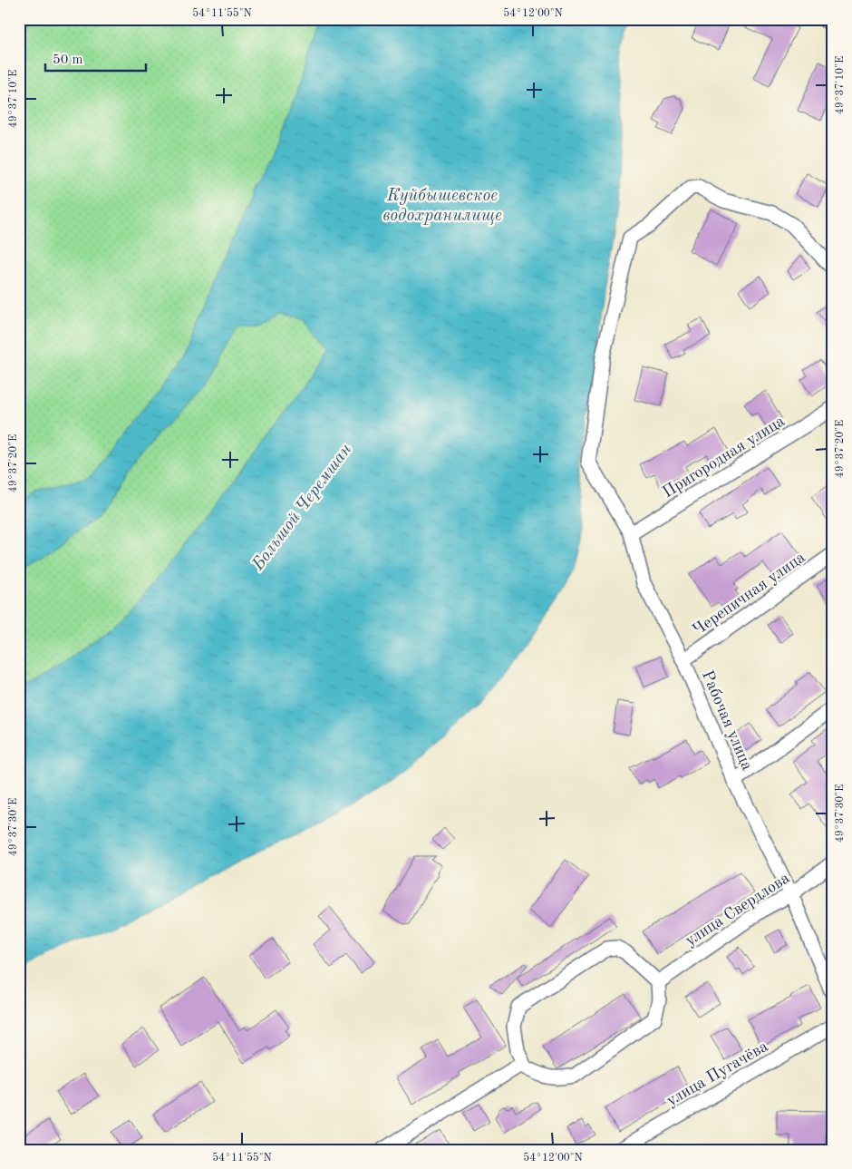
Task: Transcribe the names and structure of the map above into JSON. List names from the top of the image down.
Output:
{
  "streets": {
    "street": [
      "Пригородная улица",
      "Черепичная улица",
      "Рабочая улица",
      "улица Свердлова",
      "улица Пугачёва"
    ]
  },
  "crossings": [
    ["Пригородная улица", "Рабочая улица"],
    ["Черепичная улица", "Рабочая улица"],
    ["Рабочая улица", "улица Свердлова"]
  ],
  "water": ["Куйбышевское водохранилище", "Большой Черемшан"],
  "scale_bar": "50 m",
  "coordinates": [
    "54°11'55\"N",
    "54°12'00\"N",
    "49°37'10\"E",
    "49°37'20\"E",
    "49°37'30\"E"
  ]
}
